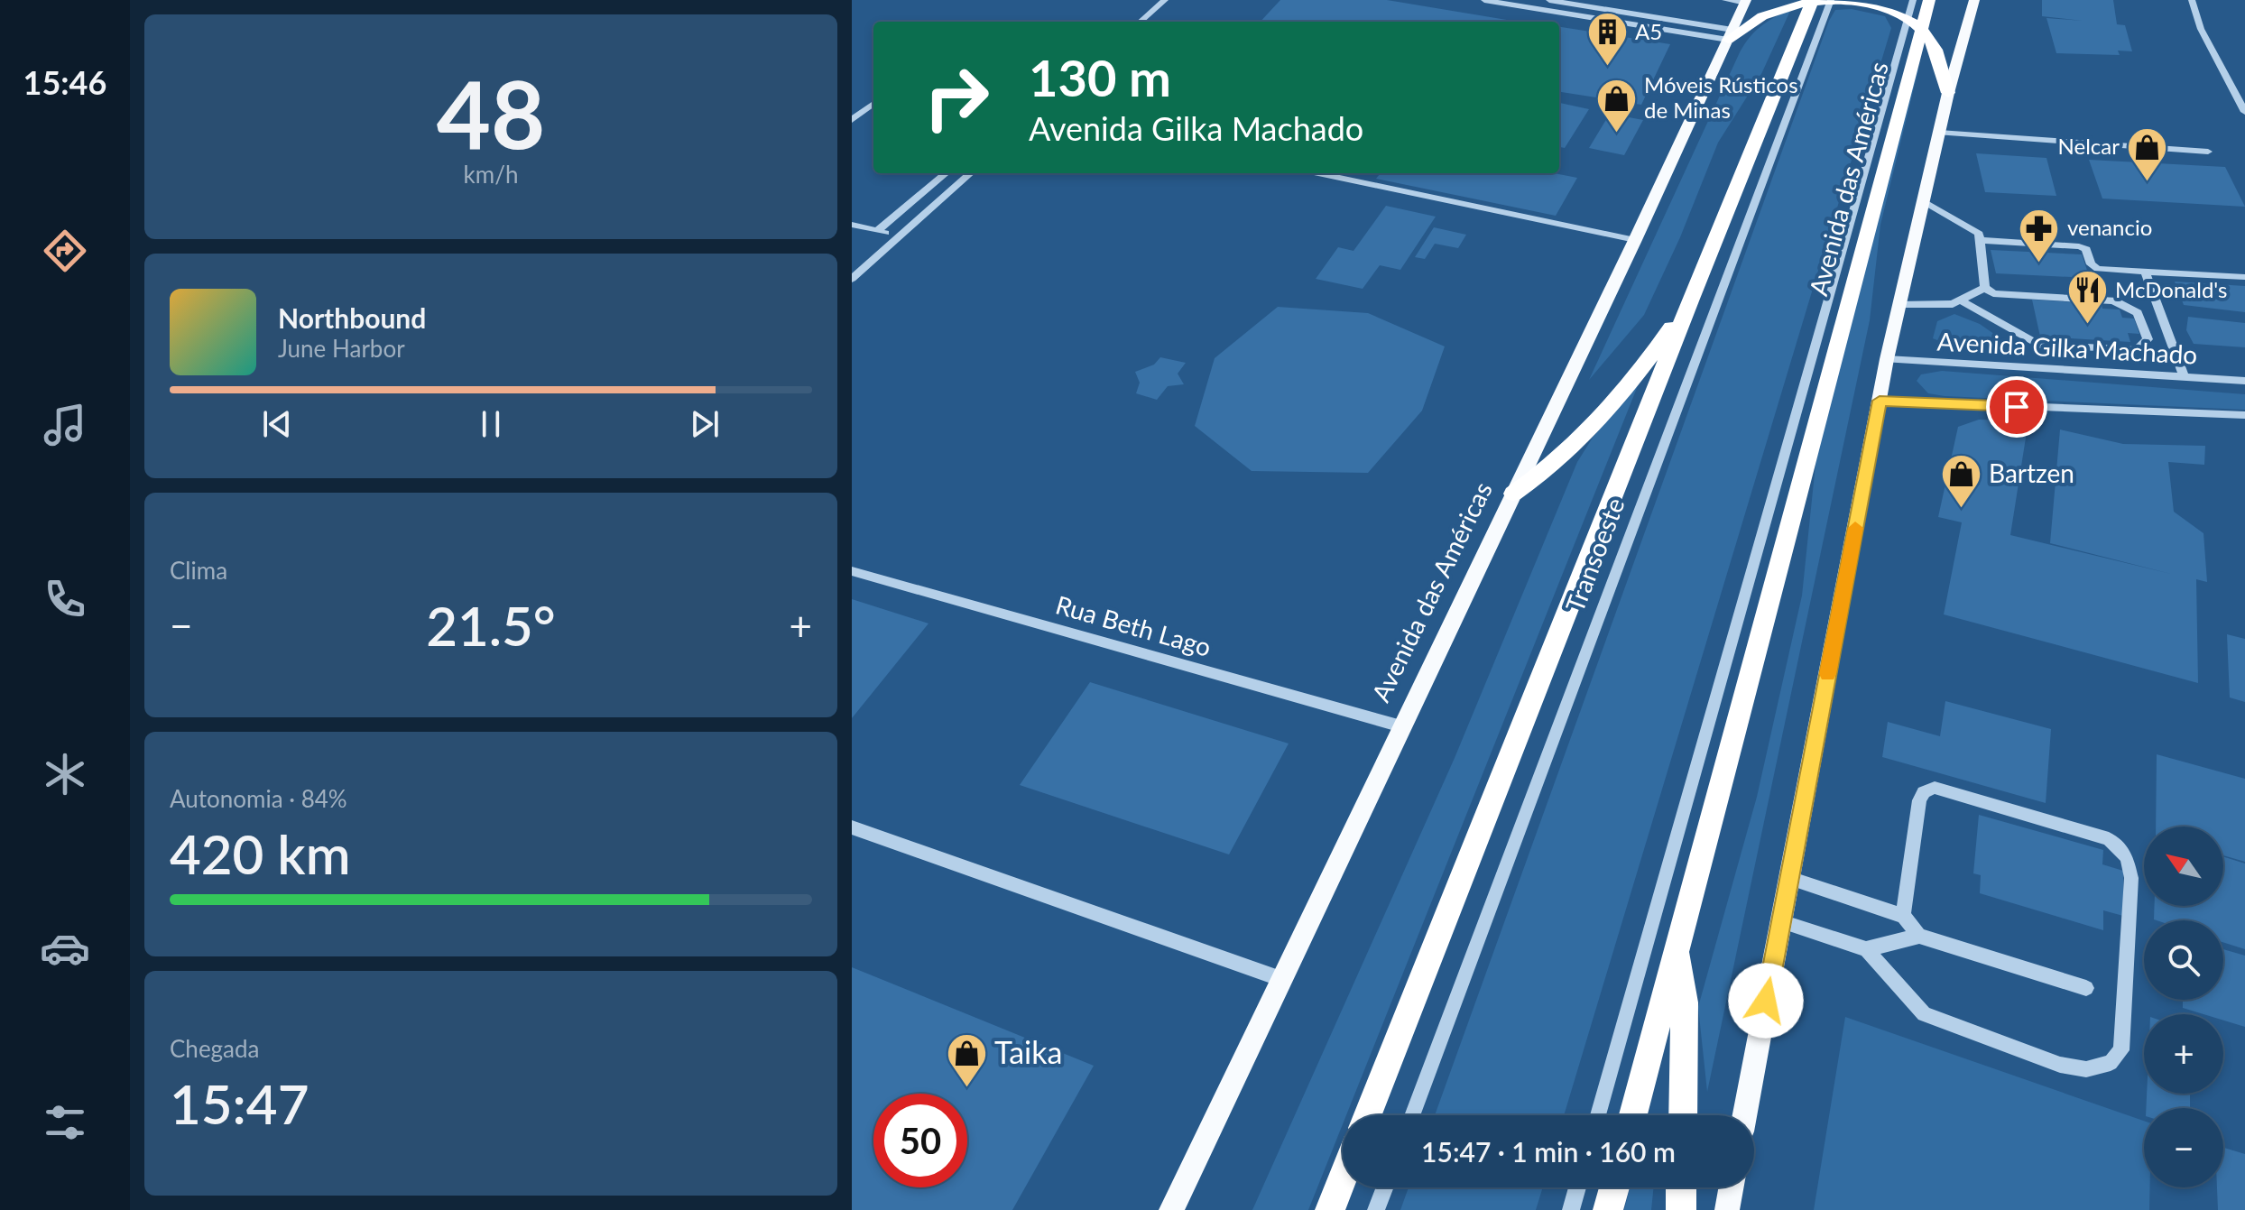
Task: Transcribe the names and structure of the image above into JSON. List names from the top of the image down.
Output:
{
  "streets": {
    "highway": ["Avenida das Américas"],
    "street": ["Avenida Gilka Machado", "Transoeste", "Rua Beth Lago"]
  },
  "crossings": [
    ["Avenida das Américas", "Rua Beth Lago"]
  ],
  "places": {
    "building": ["A5"],
    "shop": [
      "Móveis Rústicos de Minas",
      "Nelcar",
      "Bartzen",
      "Taika"
    ],
    "pharmacy": ["venancio"],
    "restaurant": ["McDonald's"]
  },
  "north": "top left",
  "page": {
    "tabs": "15:46",
    "tile": [
      ["48", "km/h"],
      "Clima",
      ["Autonomia · 84%", "420 km"],
      ["Chegada", "15:47"]
    ],
    "turn": ["130 m", "Avenida Gilka Machado"],
    "song": ["Northbound", "June Harbor"],
    "heat": ["−", "21.5°", "+"],
    "map_buttons": ["+", "−"],
    "limit": "50",
    "trip": "15:47 · 1 min · 160 m"
  }
}
